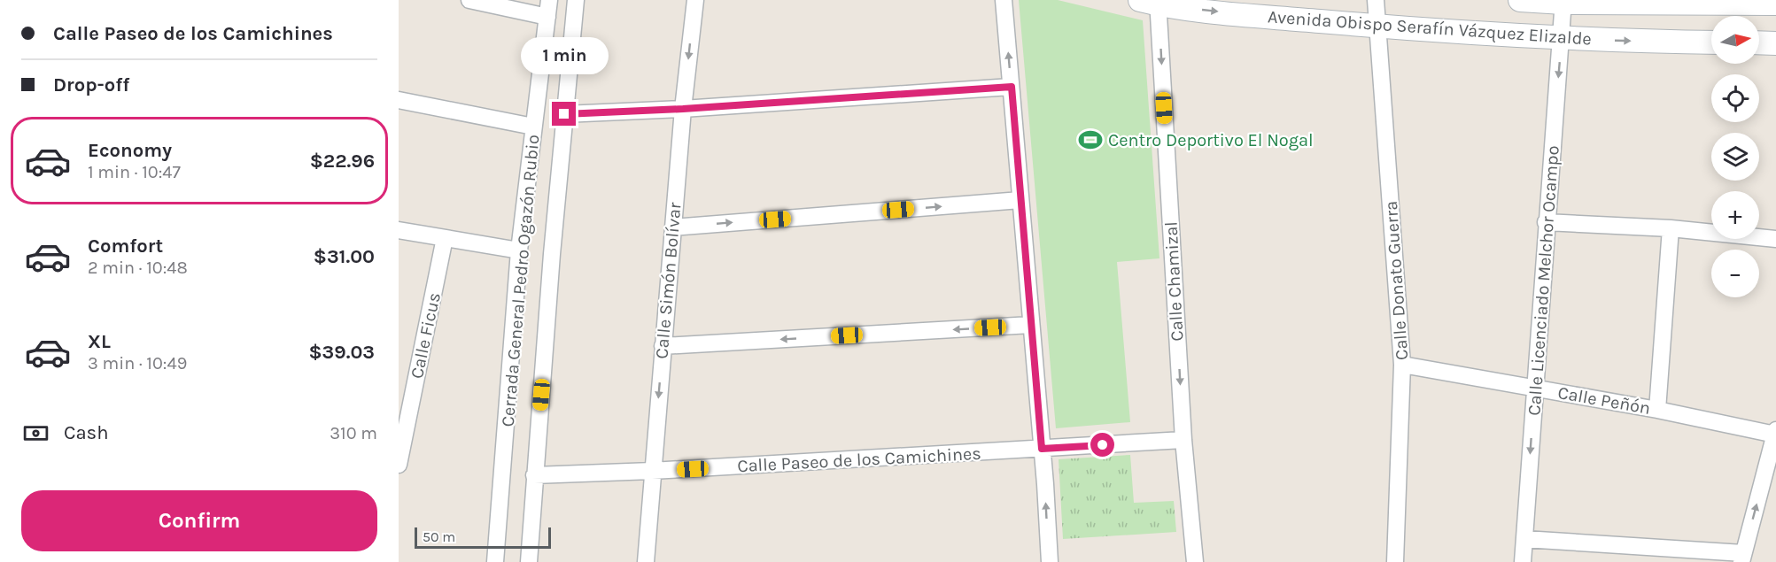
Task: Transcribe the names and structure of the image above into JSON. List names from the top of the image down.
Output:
{
  "streets": {
    "street": [
      "Avenida Obispo Serafín Vázquez Elizalde",
      "Cerrada General Pedro Ogazón Rubio",
      "Calle Simón Bolívar",
      "Calle Donato Guerra",
      "Calle Licenciado Melchor Ocampo",
      "Calle Chamizal",
      "Calle Ficus",
      "Calle Peñón",
      "Calle Paseo de los Camichines"
    ]
  },
  "crossings": [
    ["Avenida Obispo Serafín Vázquez Elizalde", "Calle Donato Guerra"],
    ["Avenida Obispo Serafín Vázquez Elizalde", "Calle Licenciado Melchor Ocampo"],
    ["Avenida Obispo Serafín Vázquez Elizalde", "Calle Chamizal"],
    ["Cerrada General Pedro Ogazón Rubio", "Calle Paseo de los Camichines"],
    ["Calle Simón Bolívar", "Calle Paseo de los Camichines"],
    ["Calle Donato Guerra", "Calle Peñón"],
    ["Calle Licenciado Melchor Ocampo", "Calle Peñón"],
    ["Calle Chamizal", "Calle Paseo de los Camichines"]
  ],
  "one_way": ["Calle Simón Bolívar", "Calle Licenciado Melchor Ocampo", "Calle Chamizal"],
  "places": {
    "sports": ["Centro Deportivo El Nogal"]
  },
  "scale_bar": "50 m",
  "north": "right",
  "page": {
    "banner": ["Calle Paseo de los Camichines", "Drop-off"],
    "map_buttons": ["+", "−"],
    "bubble": "1 min",
    "list": [
      {
        "name": "Economy",
        "note": "1 min · 10:47",
        "value": "$22.96"
      },
      {
        "name": "Comfort",
        "note": "2 min · 10:48",
        "value": "$31.00"
      },
      {
        "name": "XL",
        "note": "3 min · 10:49",
        "value": "$39.03"
      }
    ],
    "pay": ["Cash", "310 m"],
    "buttons": "Confirm",
    "scale": "50 m"
  }
}
